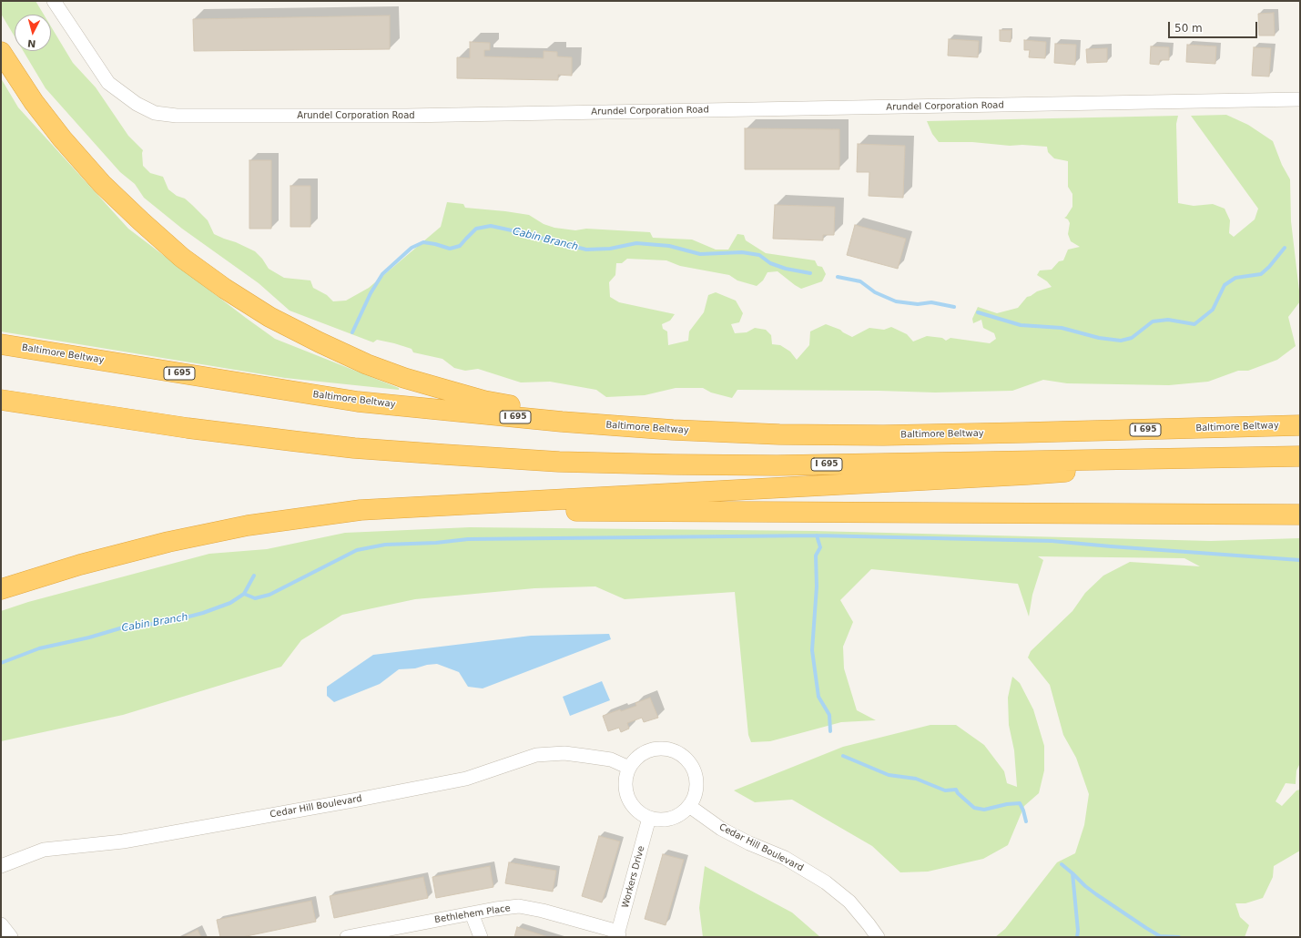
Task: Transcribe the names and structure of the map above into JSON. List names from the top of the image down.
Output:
{
  "streets": {
    "highway": ["Baltimore Beltway", "I 695"],
    "street": [
      "Arundel Corporation Road",
      "Cedar Hill Boulevard",
      "Workers Drive",
      "Bethlehem Place"
    ]
  },
  "crossings": [
    ["Cedar Hill Boulevard", "Workers Drive"],
    ["Workers Drive", "Bethlehem Place"]
  ],
  "water": ["Cabin Branch"],
  "scale_bar": "50 m",
  "north": "bottom"
}
